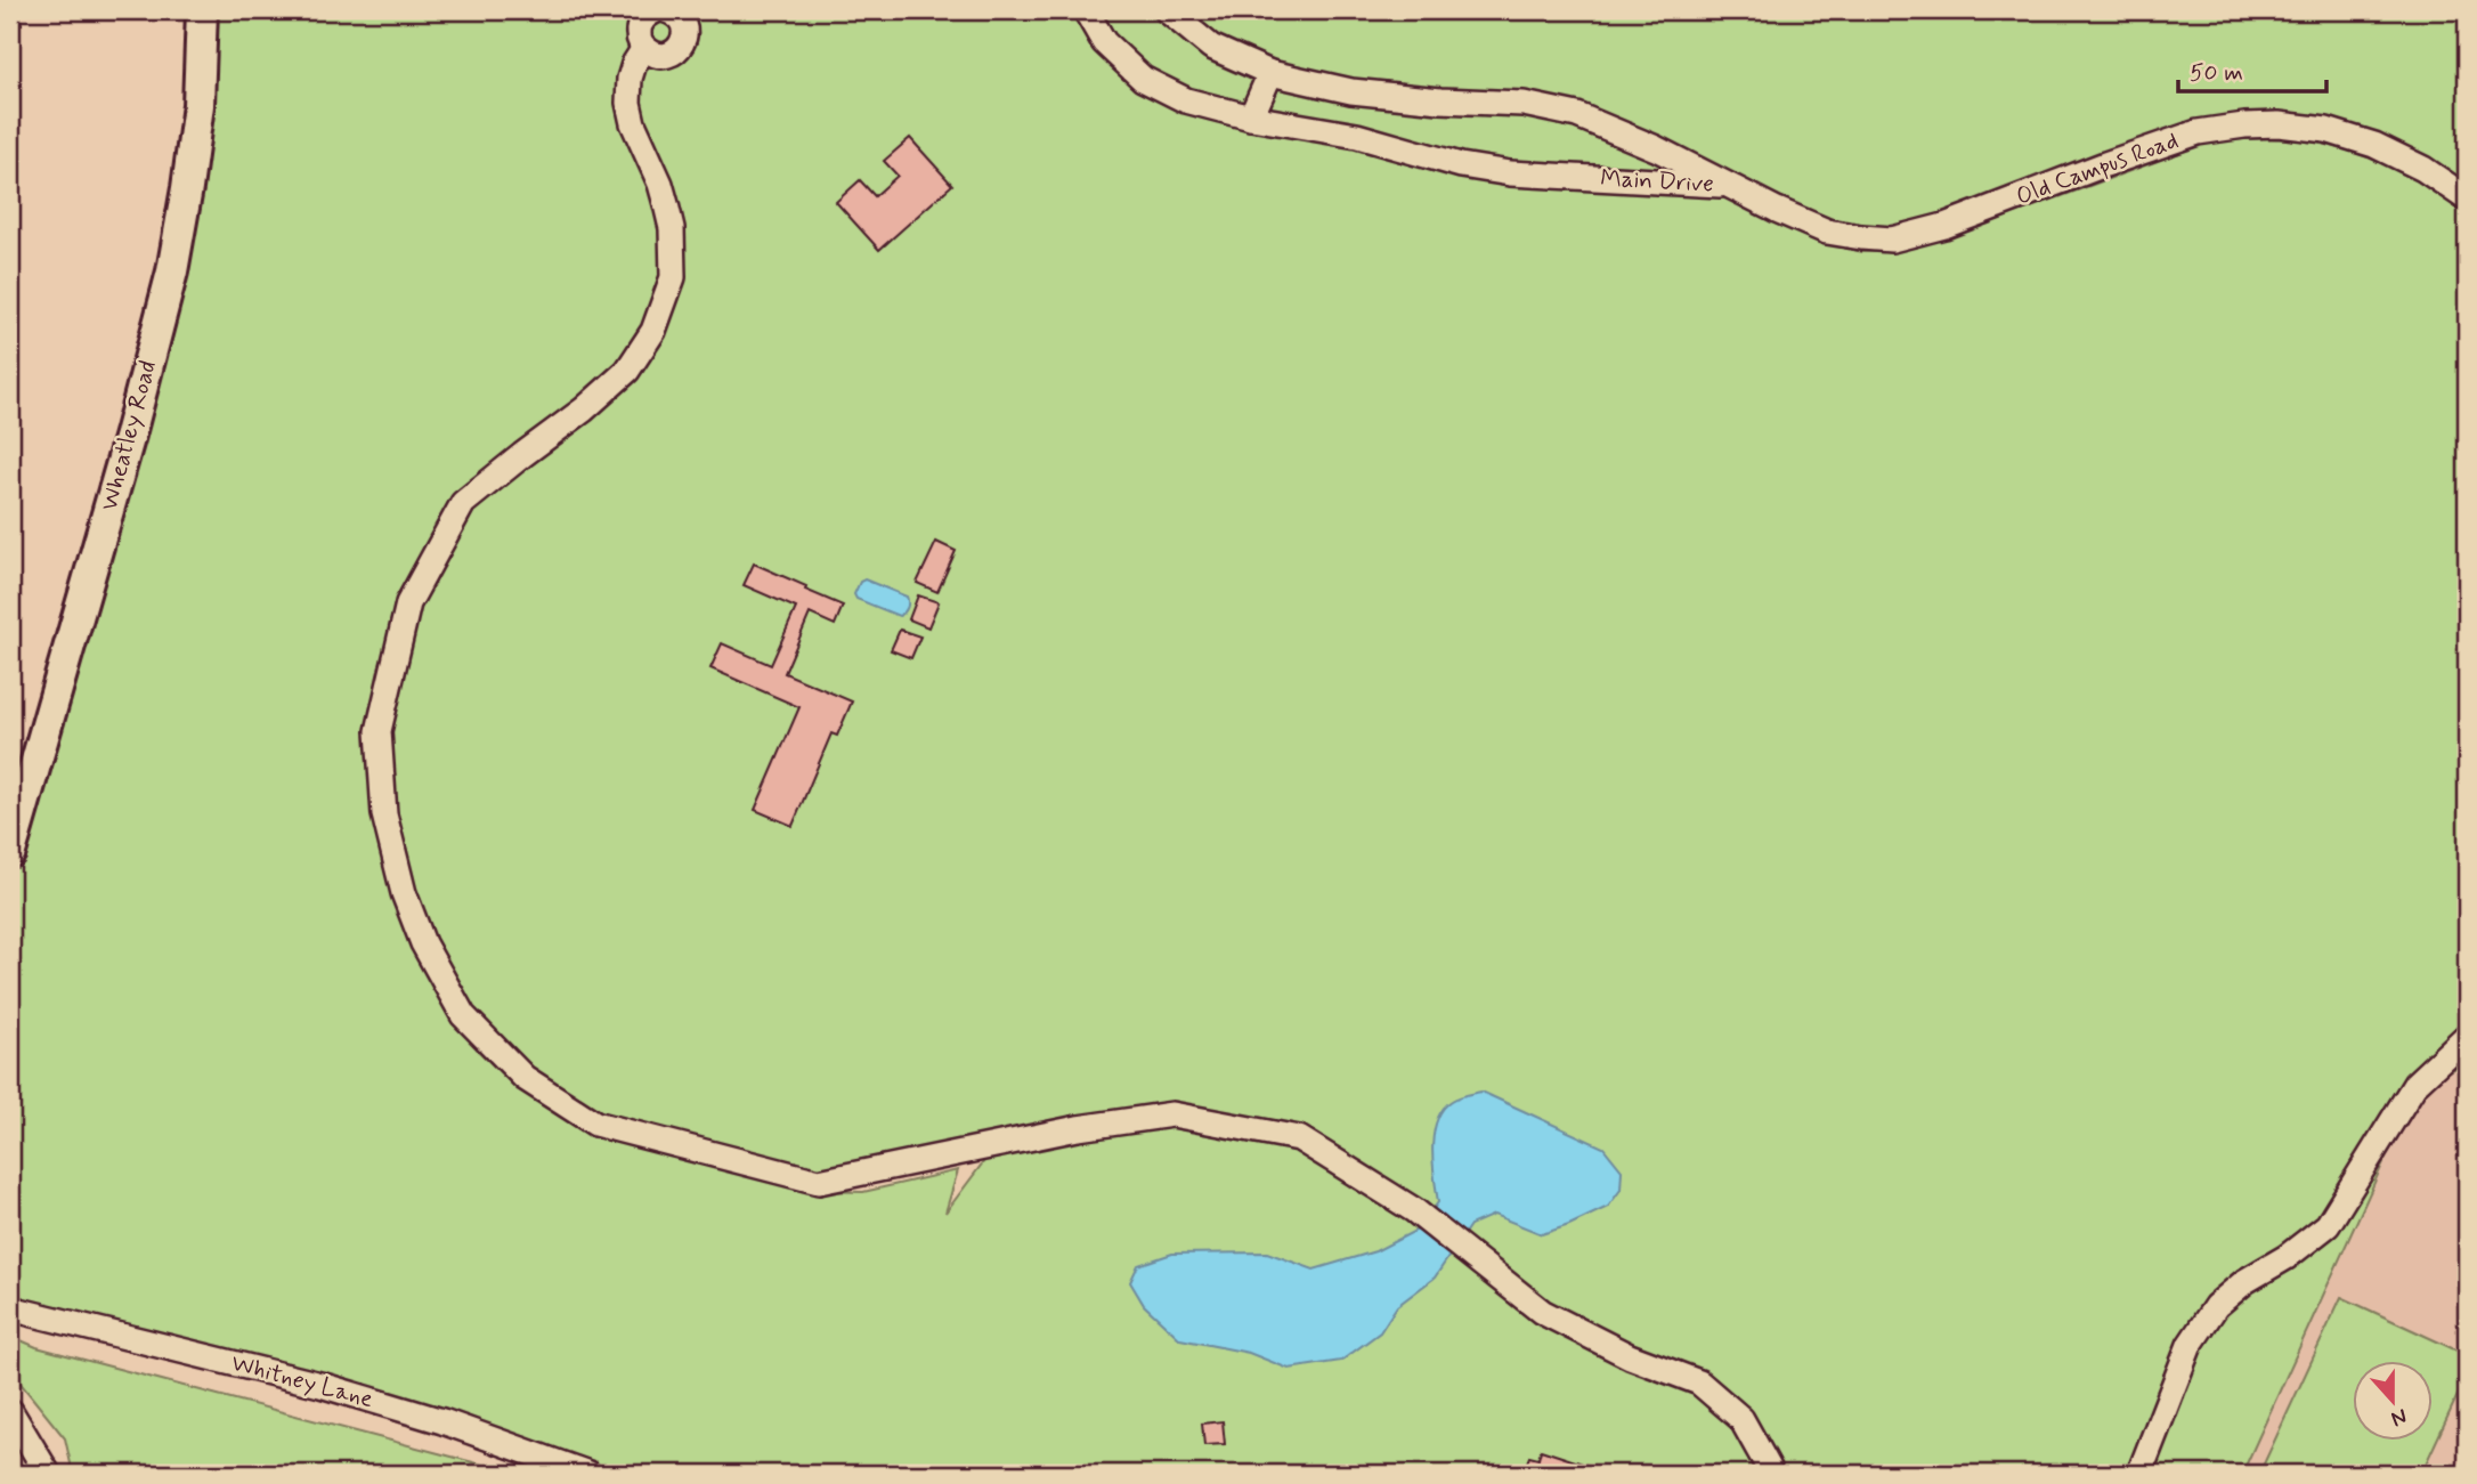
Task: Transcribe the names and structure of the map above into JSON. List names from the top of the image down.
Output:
{
  "streets": {
    "main road": ["Wheatley Road"],
    "street": ["Old Campus Road", "Main Drive", "Whitney Lane"]
  },
  "crossings": [
    ["Old Campus Road", "Main Drive"]
  ],
  "scale_bar": "50 m",
  "north": "bottom"
}
